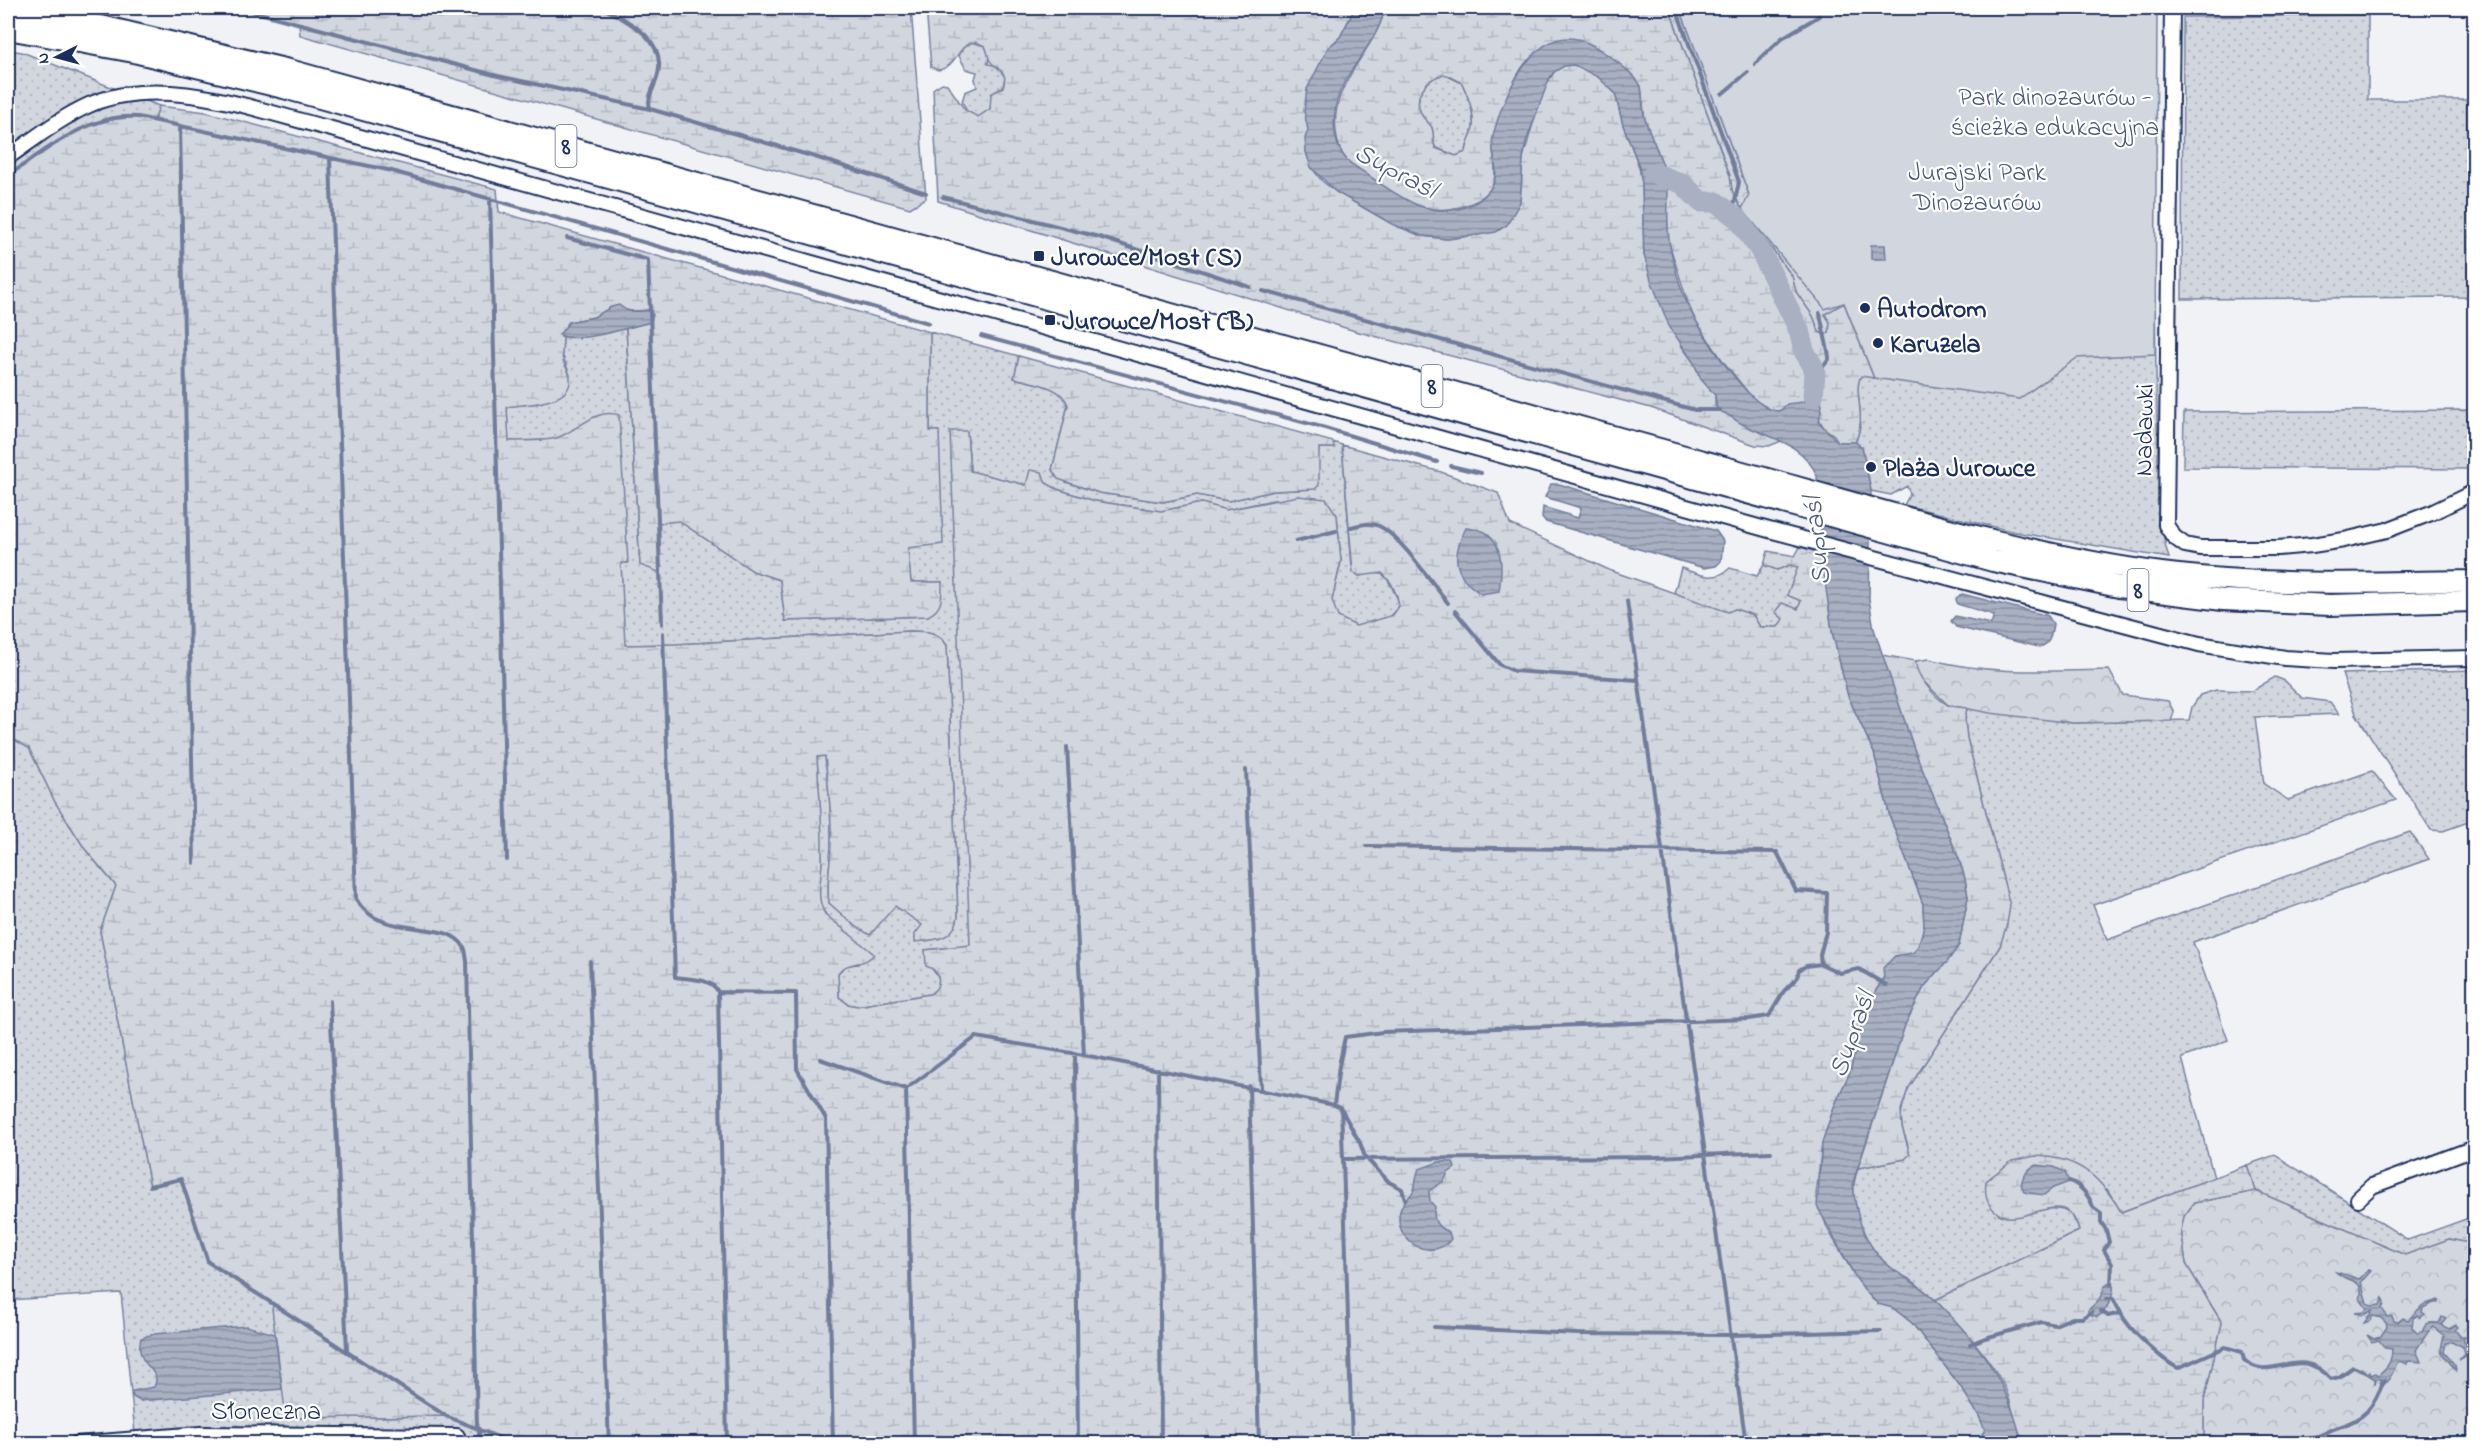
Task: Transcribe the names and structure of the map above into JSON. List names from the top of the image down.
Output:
{
  "streets": {
    "highway": ["8"],
    "street": ["Nadawki", "Słoneczna"]
  },
  "water": ["Supraśl"],
  "parks": ["Park dinozaurów - ścieżka edukacyjna", "Jurajski Park Dinozaurów"],
  "places": {
    "transit": ["Jurowce/Most (S)", "Jurowce/Most (B)"],
    "other": ["Autodrom", "Karuzela", "Plaża Jurowce"]
  },
  "north": "left"
}
